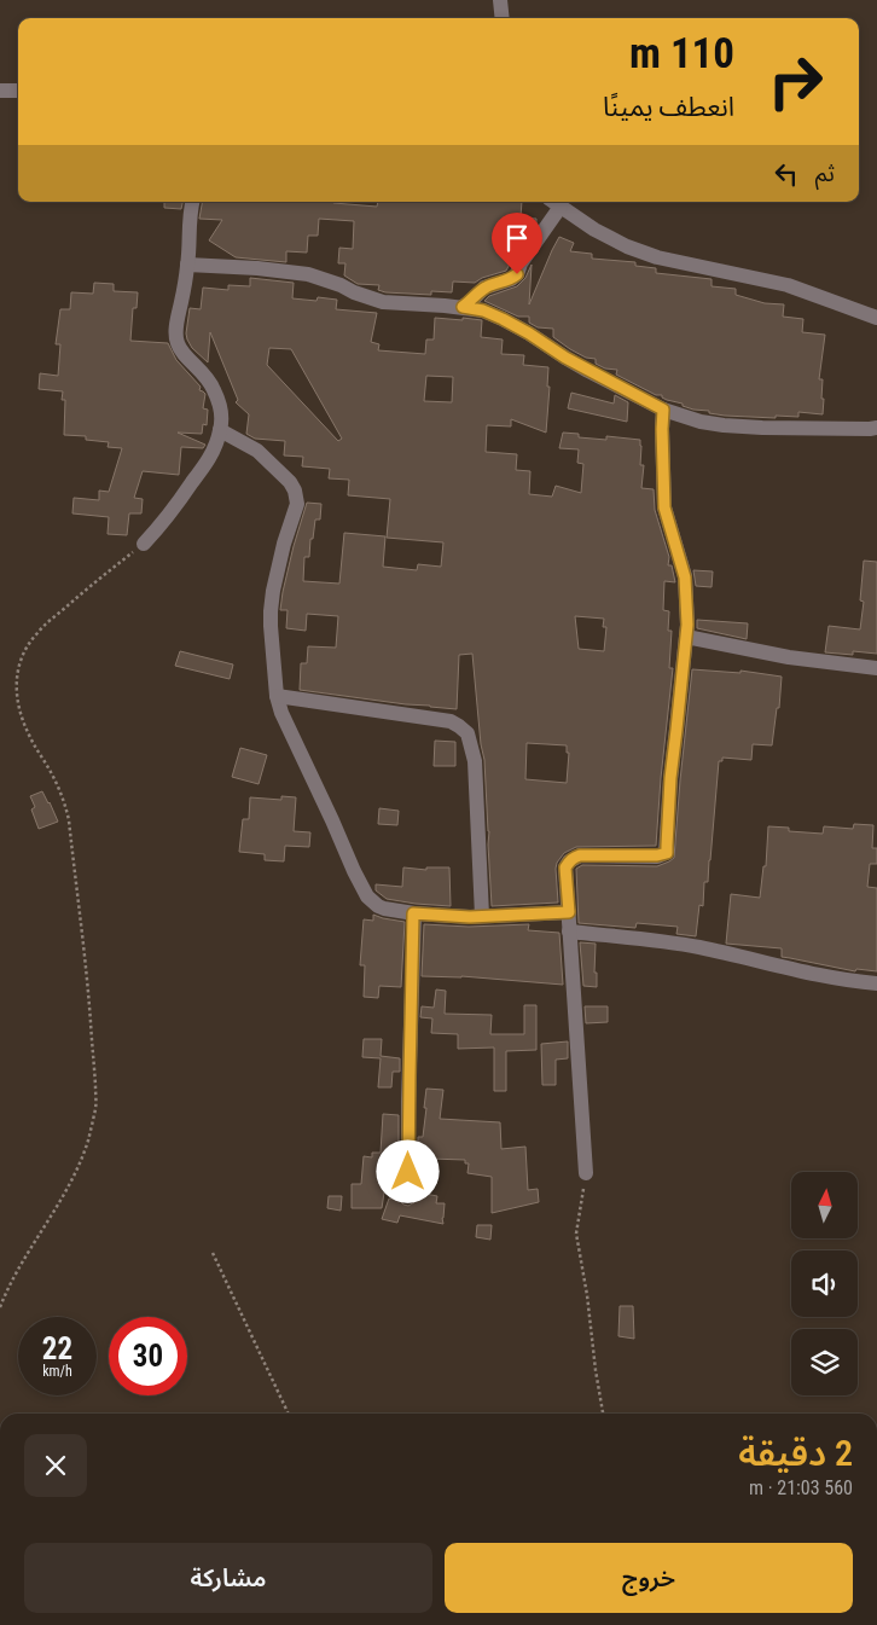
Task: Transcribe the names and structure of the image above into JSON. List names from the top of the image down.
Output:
{
  "north": "top",
  "page": {
    "turn": ["110 m", "انعطف يمينًا"],
    "then": "ثم",
    "speed": "22 km/h",
    "limit": "30",
    "heading": ["2 دقيقة", "560 m · 21:03"],
    "buttons": ["خروج", "مشاركة"]
  }
}
